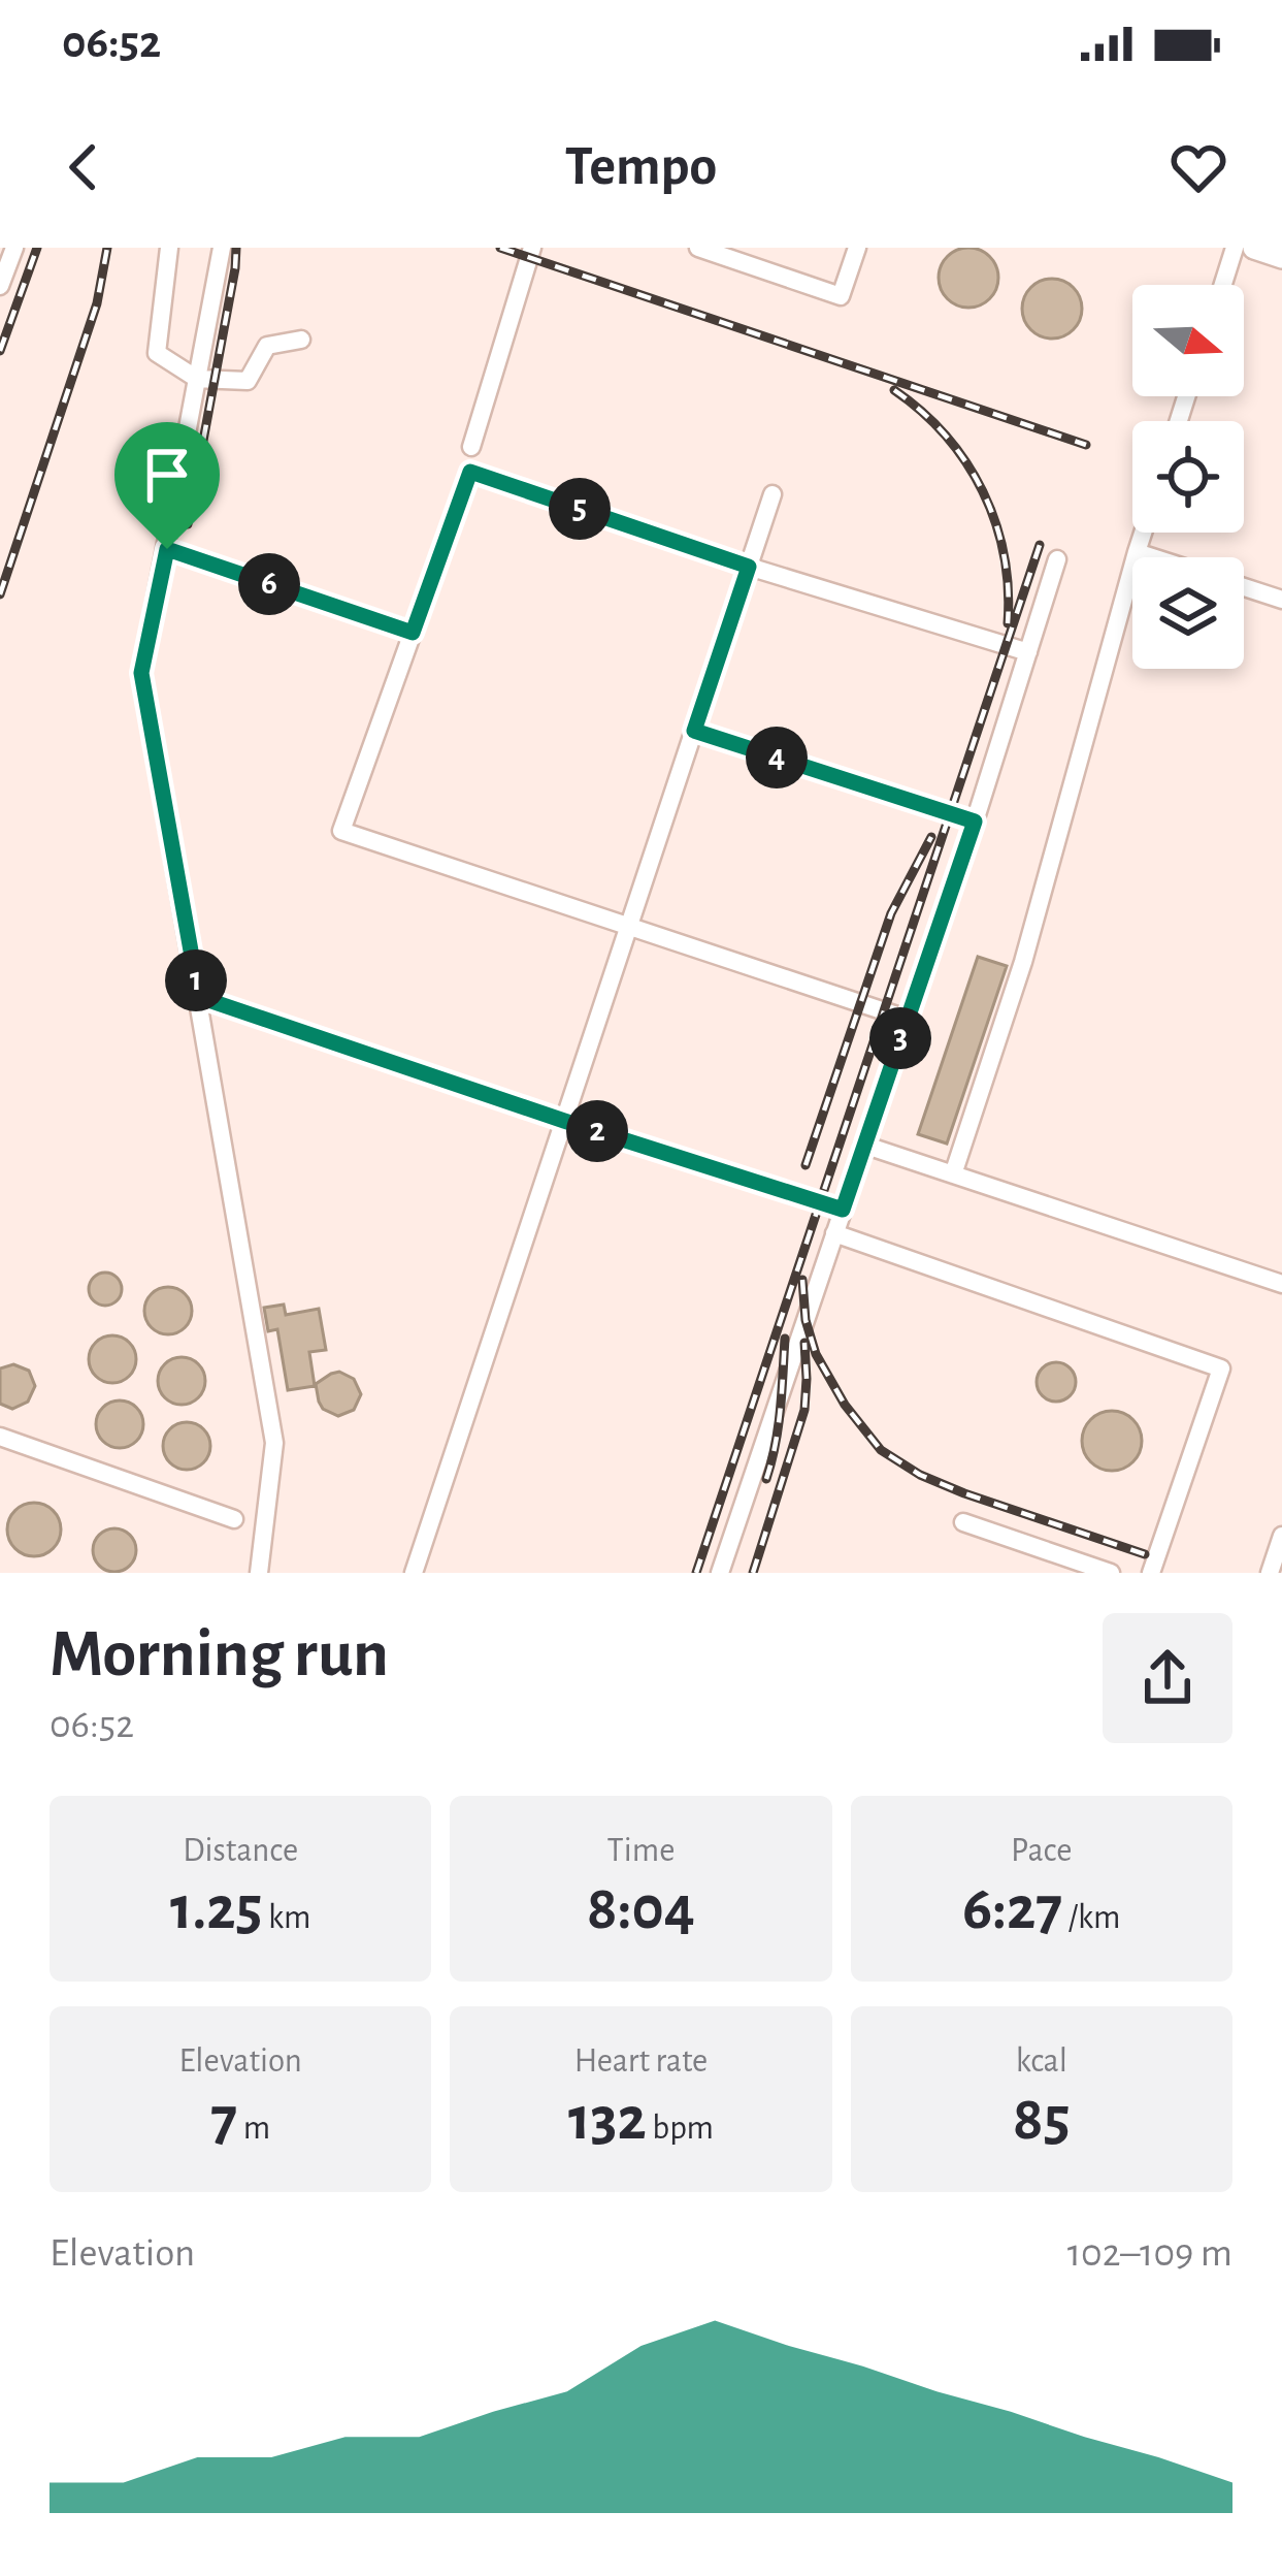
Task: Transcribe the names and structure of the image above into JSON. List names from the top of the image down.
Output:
{
  "north": "right",
  "page": {
    "status": "06:52",
    "header": "Tempo",
    "pins": [
      "5",
      "6",
      "4",
      "1",
      "3",
      "2"
    ],
    "heading": ["Morning run", "06:52"],
    "stats": [
      ["Distance", "1.25 km"],
      ["Time", "8:04"],
      ["Pace", "6:27 /km"],
      ["Elevation", "7 m"],
      ["Heart rate", "132 bpm"],
      ["kcal", "85"]
    ],
    "chart": ["Elevation", "102–109 m"]
  }
}
